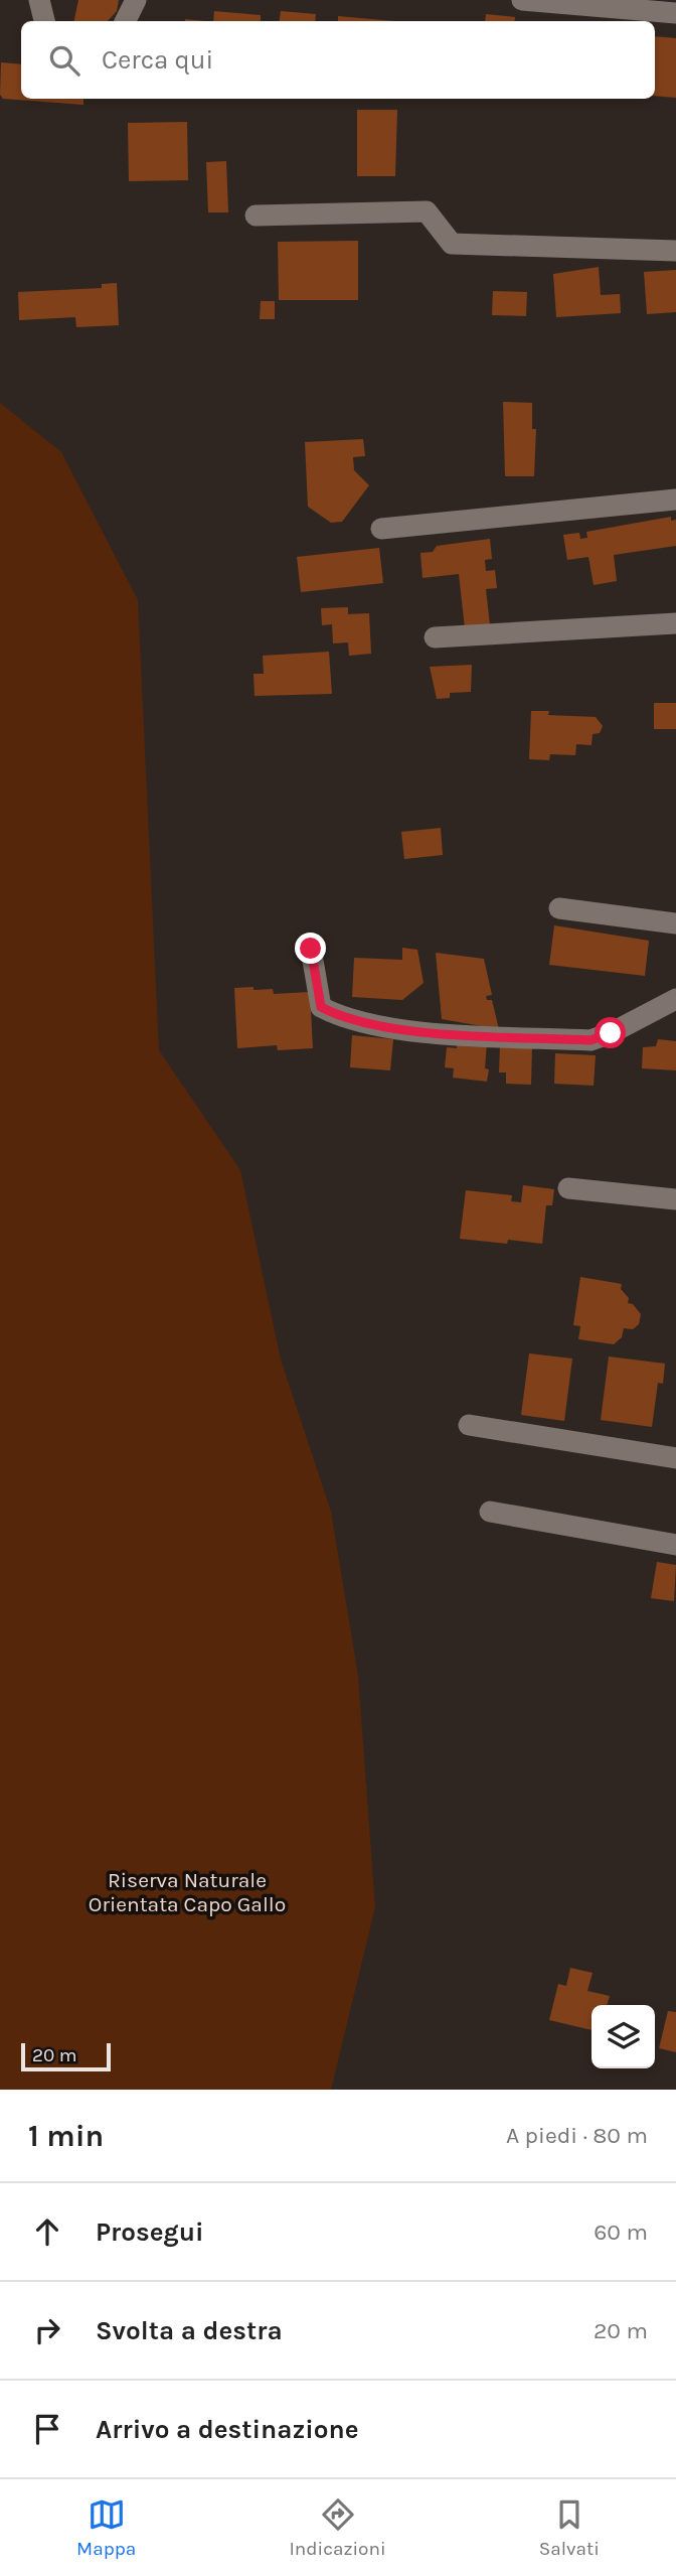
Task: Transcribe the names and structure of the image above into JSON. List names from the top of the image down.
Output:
{
  "parks": ["Riserva Naturale Orientata Capo Gallo"],
  "scale_bar": "20 m",
  "page": {
    "search": "Cerca qui",
    "scale": "20 m",
    "heading": ["1 min", "A piedi · 80 m"],
    "list": [
      ["Prosegui", "60 m"],
      ["Svolta a destra", "20 m"],
      "Arrivo a destinazione"
    ],
    "nav": ["Mappa", "Indicazioni", "Salvati"]
  }
}
